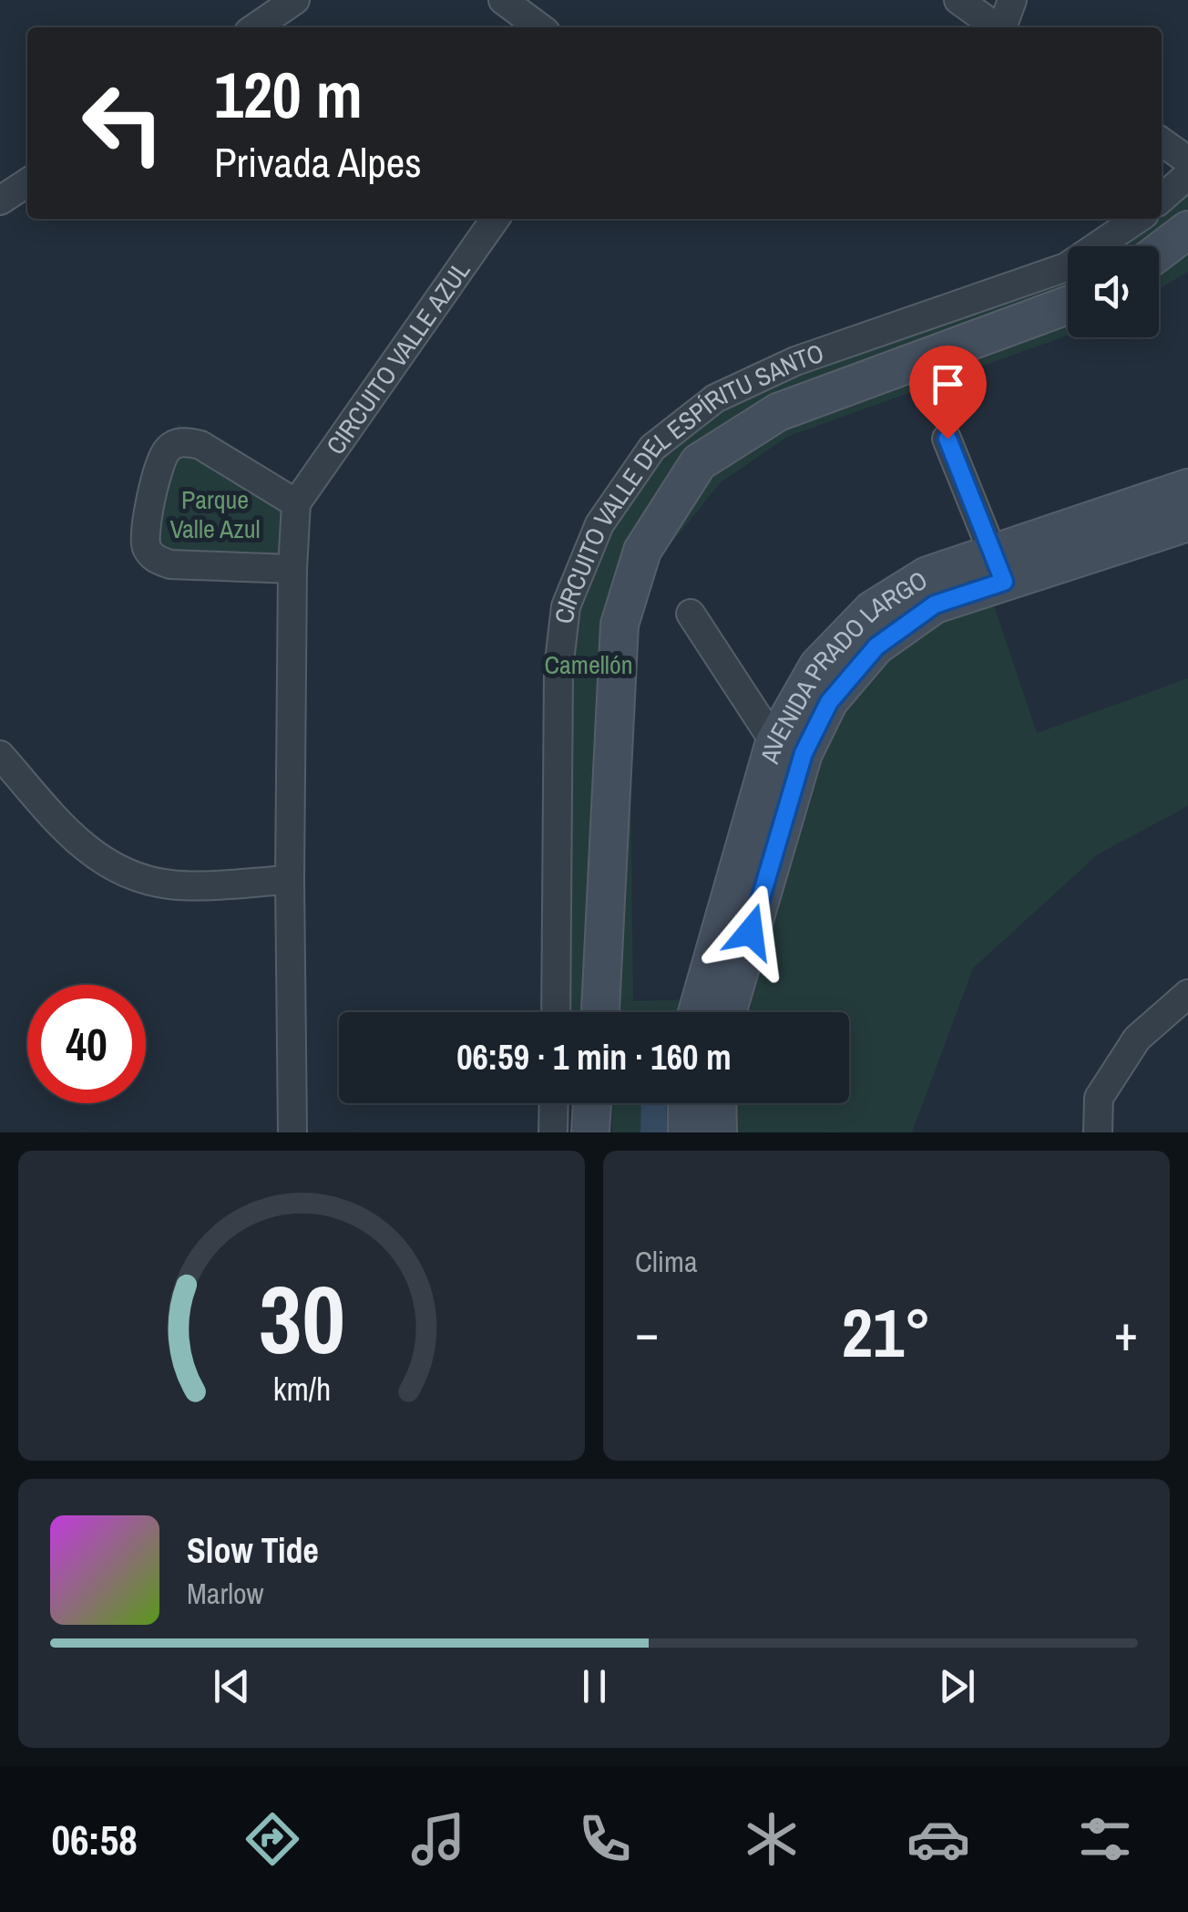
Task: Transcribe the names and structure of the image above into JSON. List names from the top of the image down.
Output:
{
  "streets": {
    "street": ["CIRCUITO VALLE AZUL", "CIRCUITO VALLE DEL ESPÍRITU SANTO", "AVENIDA PRADO LARGO"]
  },
  "parks": ["Parque Valle Azul", "Camellón"],
  "page": {
    "turn": ["120 m", "Privada Alpes"],
    "limit": "40",
    "trip": "06:59 · 1 min · 160 m",
    "tile": "Clima",
    "heat": ["−", "21°", "+"],
    "song": ["Slow Tide", "Marlow"],
    "tabs": "06:58",
    "gauge": ["30", "km/h"]
  }
}
